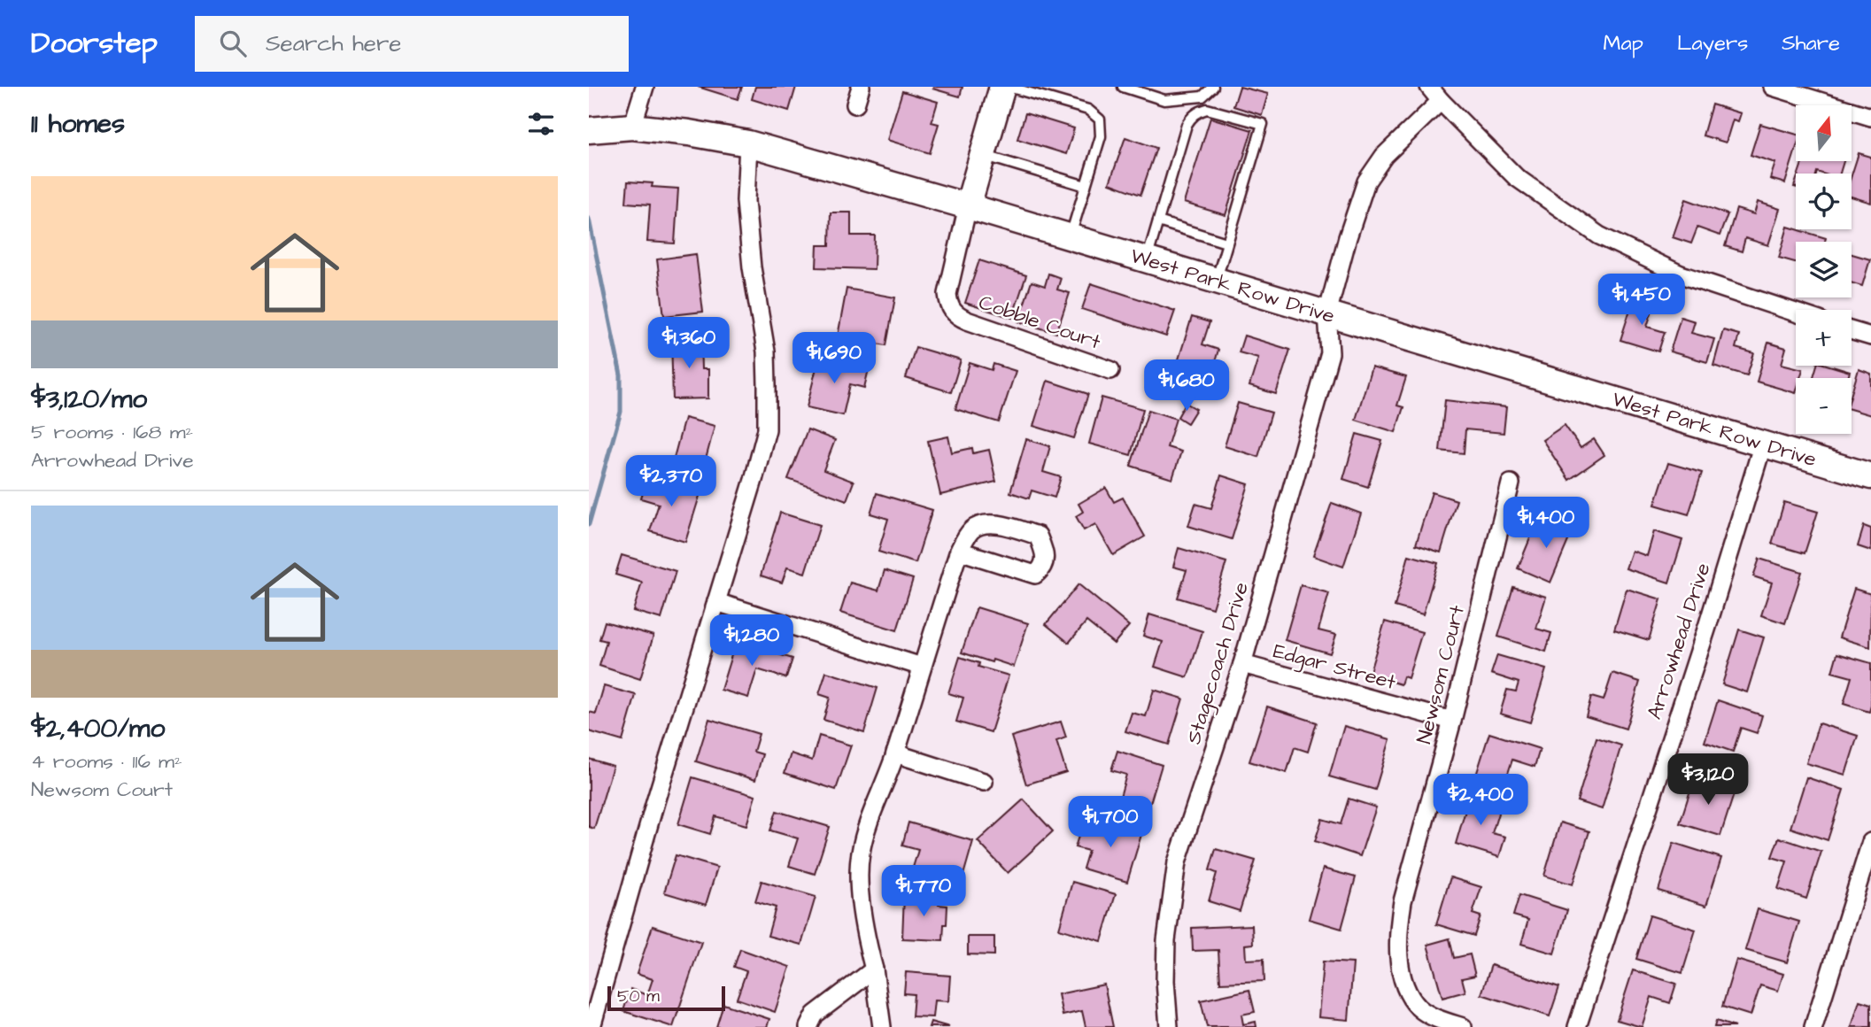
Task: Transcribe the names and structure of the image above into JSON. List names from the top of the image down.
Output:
{
  "streets": {
    "main road": ["West Park Row Drive"],
    "street": [
      "Cobble Court",
      "Arrowhead Drive",
      "Stagecoach Drive",
      "Edgar Street",
      "Newsom Court"
    ]
  },
  "crossings": [
    ["West Park Row Drive", "Cobble Court"],
    ["West Park Row Drive", "Arrowhead Drive"],
    ["West Park Row Drive", "Stagecoach Drive"],
    ["Stagecoach Drive", "Edgar Street"],
    ["Edgar Street", "Newsom Court"]
  ],
  "scale_bar": "50 m",
  "north": "top",
  "page": {
    "header": "Doorstep",
    "search": "Search here",
    "nav": ["Map", "Layers", "Share"],
    "heading": "11 homes",
    "map_buttons": ["+", "−"],
    "list": [
      {
        "name": "$3,120/mo",
        "note": "5 rooms · 168 m² · Arrowhead Drive"
      },
      {
        "name": "$2,400/mo",
        "note": "4 rooms · 116 m² · Newsom Court"
      }
    ],
    "price": [
      "$1,450",
      "$1,360",
      "$1,690",
      "$1,680",
      "$2,370",
      "$1,400",
      "$1,280",
      "$3,120",
      "$2,400",
      "$1,700",
      "$1,770"
    ],
    "scale": "50 m"
  }
}
